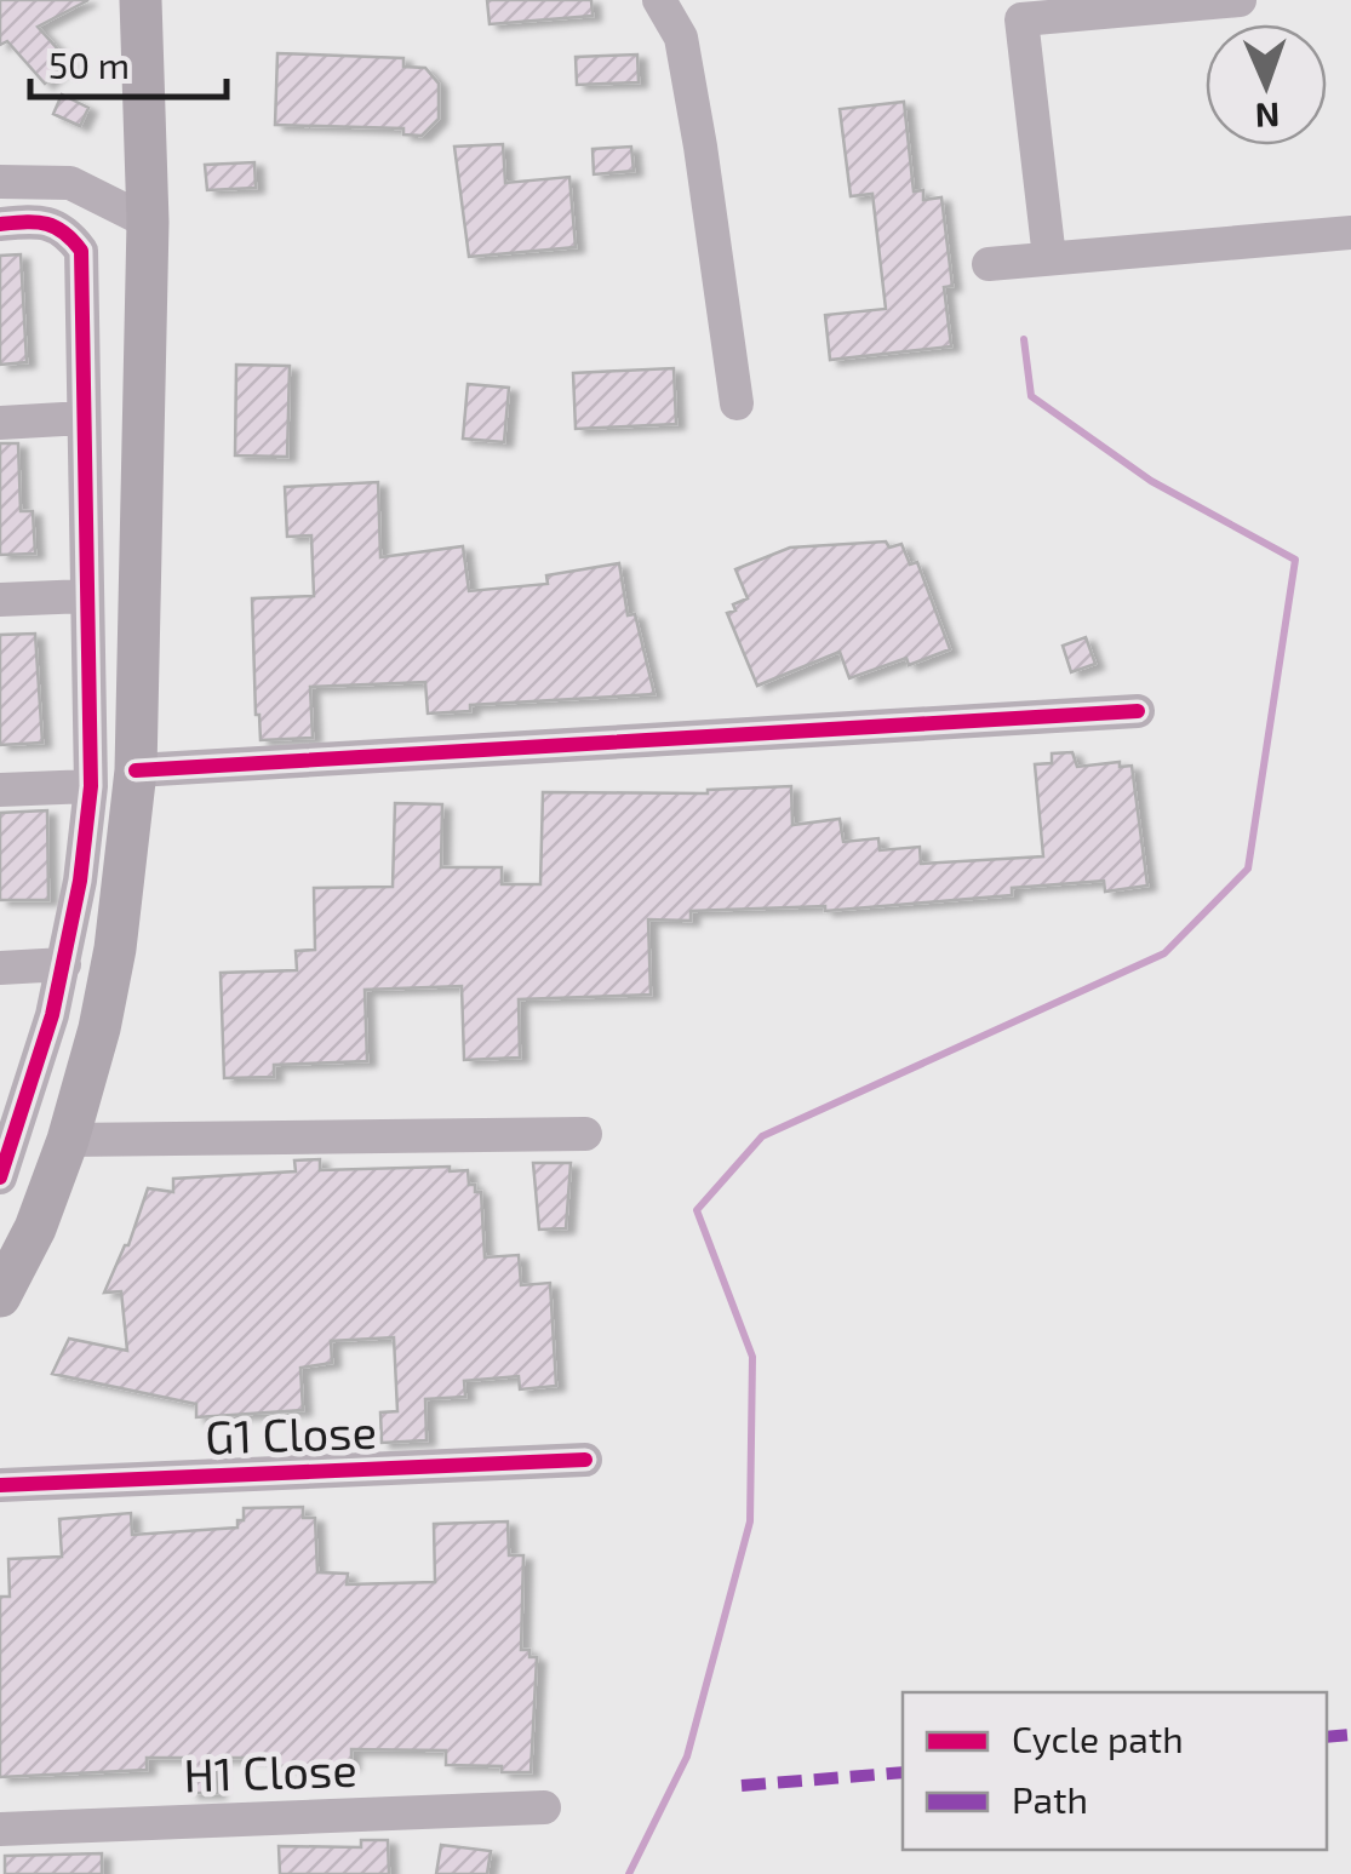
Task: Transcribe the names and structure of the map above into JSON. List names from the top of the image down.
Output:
{
  "streets": {
    "street": ["G1 Close", "H1 Close"]
  },
  "legend": ["Cycle path", "Path"],
  "scale_bar": "50 m",
  "north": "bottom"
}
